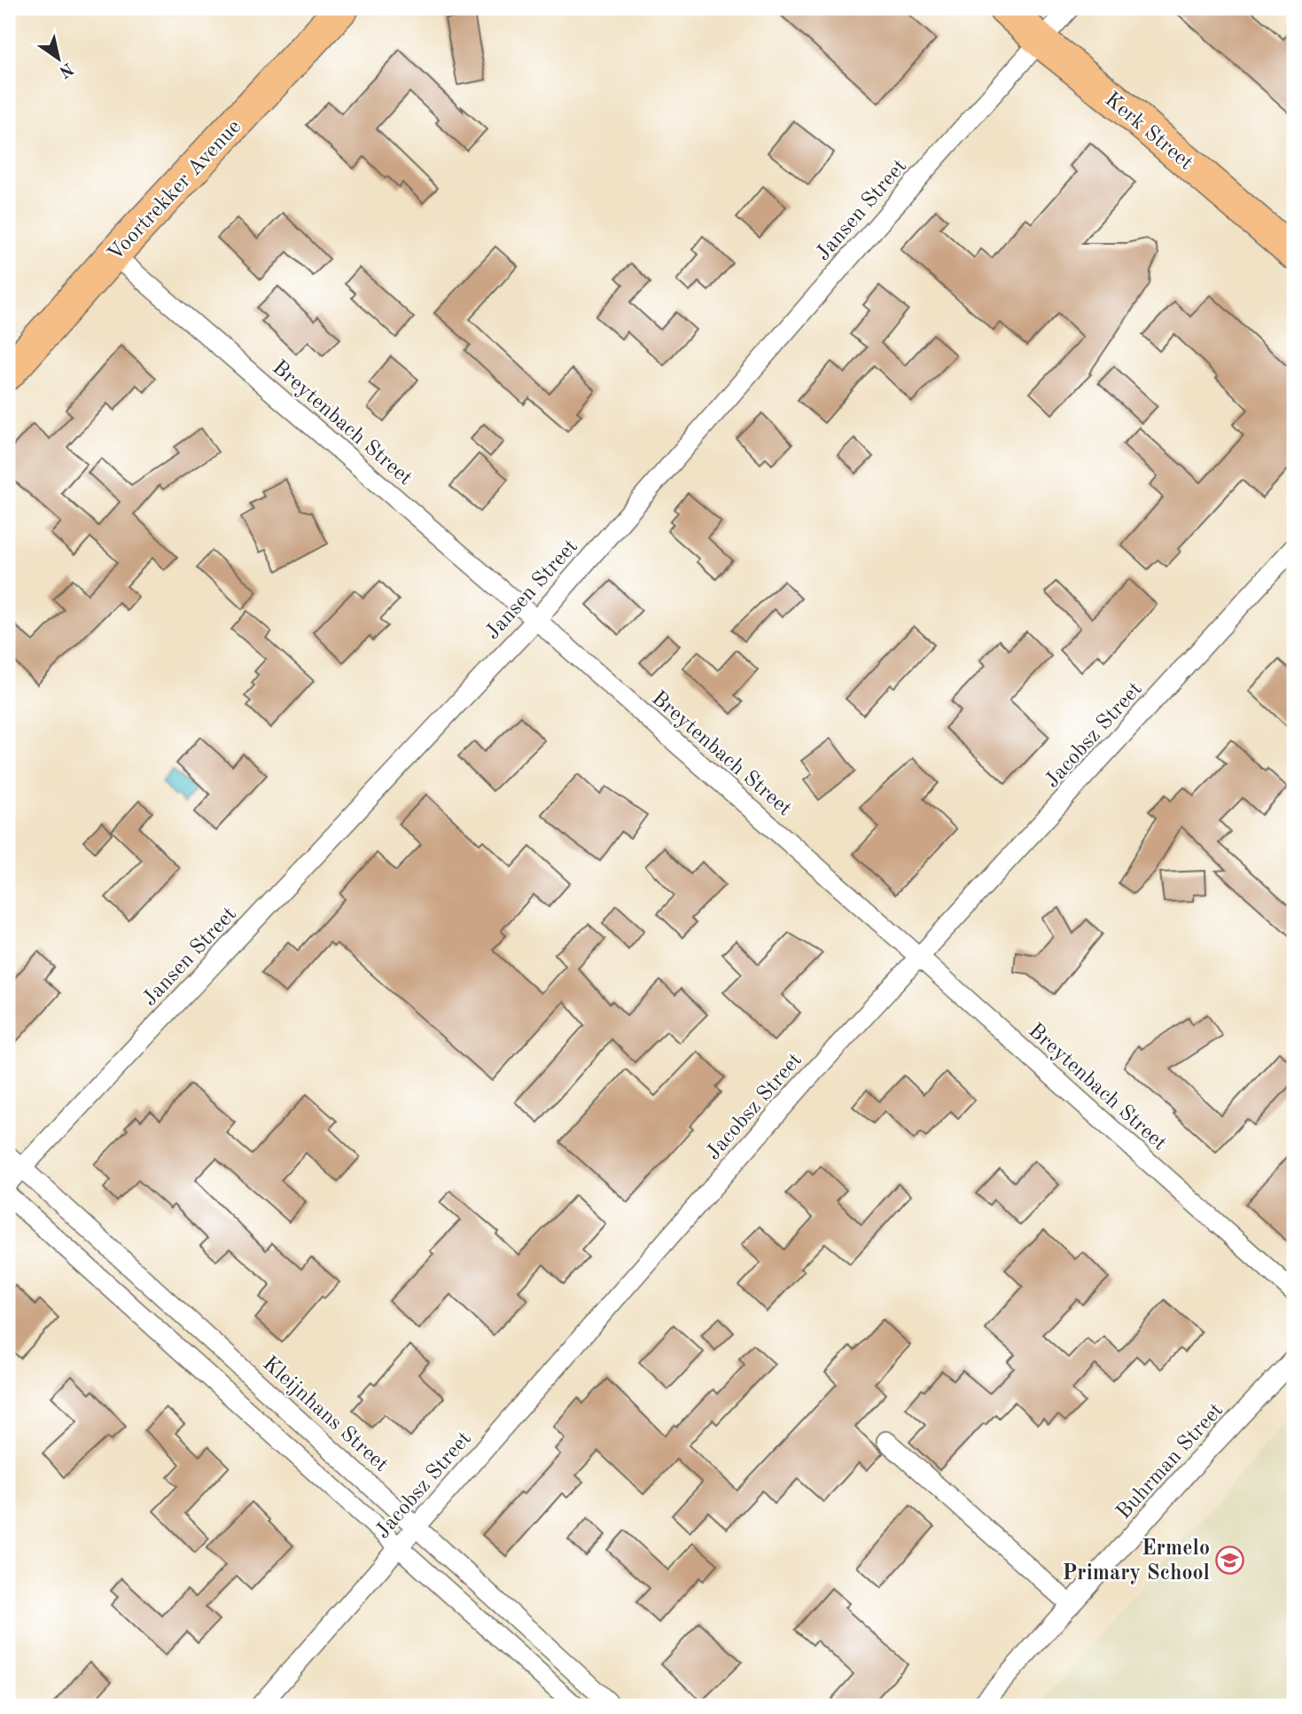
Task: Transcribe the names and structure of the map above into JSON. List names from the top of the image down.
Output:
{
  "streets": {
    "highway": ["Kerk Street", "Voortrekker Avenue"],
    "street": [
      "Jansen Street",
      "Breytenbach Street",
      "Jacobsz Street",
      "Kleijnhans Street",
      "Buhrman Street"
    ]
  },
  "crossings": [
    ["Kerk Street", "Jansen Street"],
    ["Voortrekker Avenue", "Breytenbach Street"],
    ["Jansen Street", "Breytenbach Street"],
    ["Jansen Street", "Kleijnhans Street"],
    ["Breytenbach Street", "Jacobsz Street"],
    ["Jacobsz Street", "Kleijnhans Street"]
  ],
  "places": {
    "school or university": ["Ermelo Primary School"]
  },
  "north": "bottom right"
}
